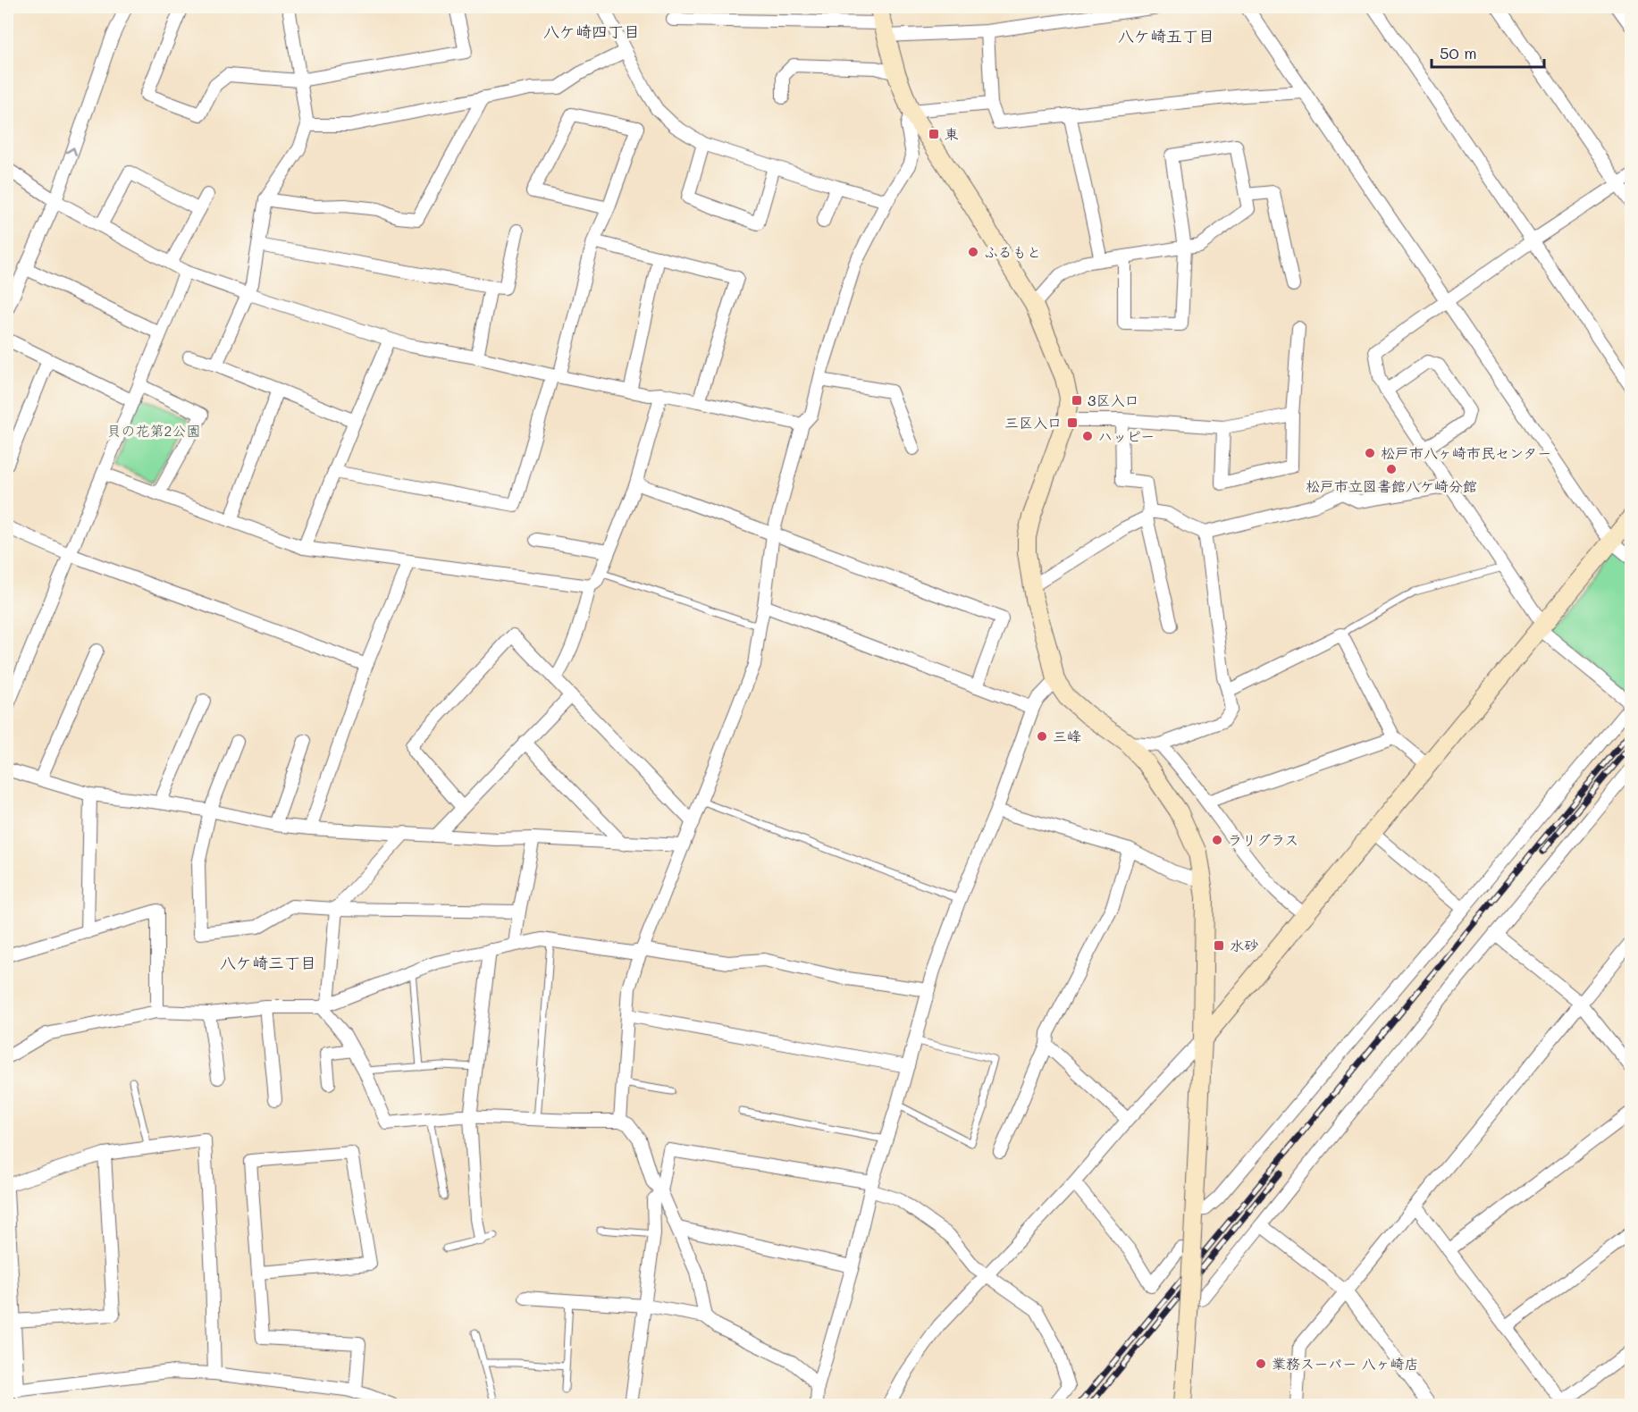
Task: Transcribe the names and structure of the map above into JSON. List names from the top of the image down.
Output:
{
  "districts": ["八ケ崎四丁目", "八ケ崎五丁目", "八ケ崎三丁目"],
  "parks": ["貝の花第2公園"],
  "places": {
    "transit": [
      "東",
      "3区入口",
      "三区入口",
      "水砂"
    ],
    "other": [
      "ふるもと",
      "ハッピー",
      "松戸市八ヶ崎市民センター",
      "松戸市立図書館八ケ崎分館",
      "三峰",
      "ラリグラス",
      "業務スーパー 八ヶ崎店"
    ]
  },
  "scale_bar": "50 m"
}
